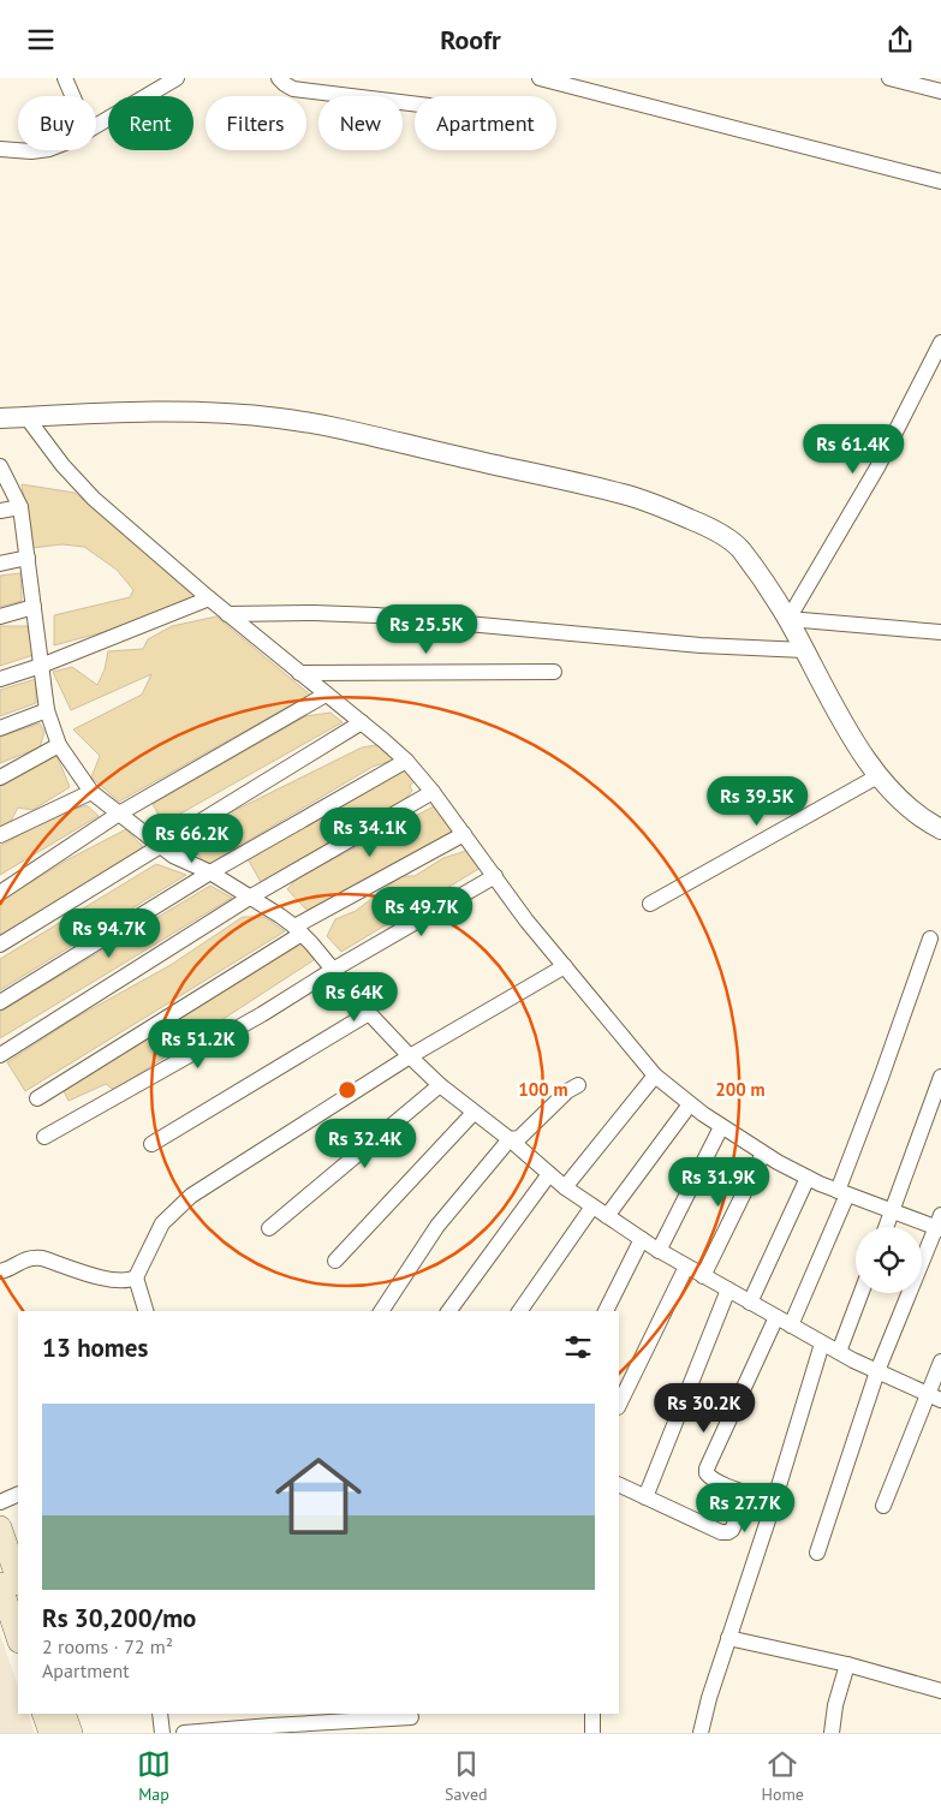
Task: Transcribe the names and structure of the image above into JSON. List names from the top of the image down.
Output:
{
  "page": {
    "header": "Roofr",
    "chip": [
      "Buy",
      "Rent",
      "Filters",
      "New",
      "Apartment"
    ],
    "price": [
      "Rs 61.4K",
      "Rs 25.5K",
      "Rs 39.5K",
      "Rs 34.1K",
      "Rs 66.2K",
      "Rs 49.7K",
      "Rs 94.7K",
      "Rs 64K",
      "Rs 51.2K",
      "Rs 32.4K",
      "Rs 31.9K",
      "Rs 30.2K",
      "Rs 27.7K"
    ],
    "heading": "13 homes",
    "list": [
      {
        "name": "Rs 30,200/mo",
        "note": "2 rooms · 72 m² · Apartment"
      }
    ],
    "tabs": ["Map", "Saved", "Home"]
  },
  "rings": ["100 m", "200 m"]
}
